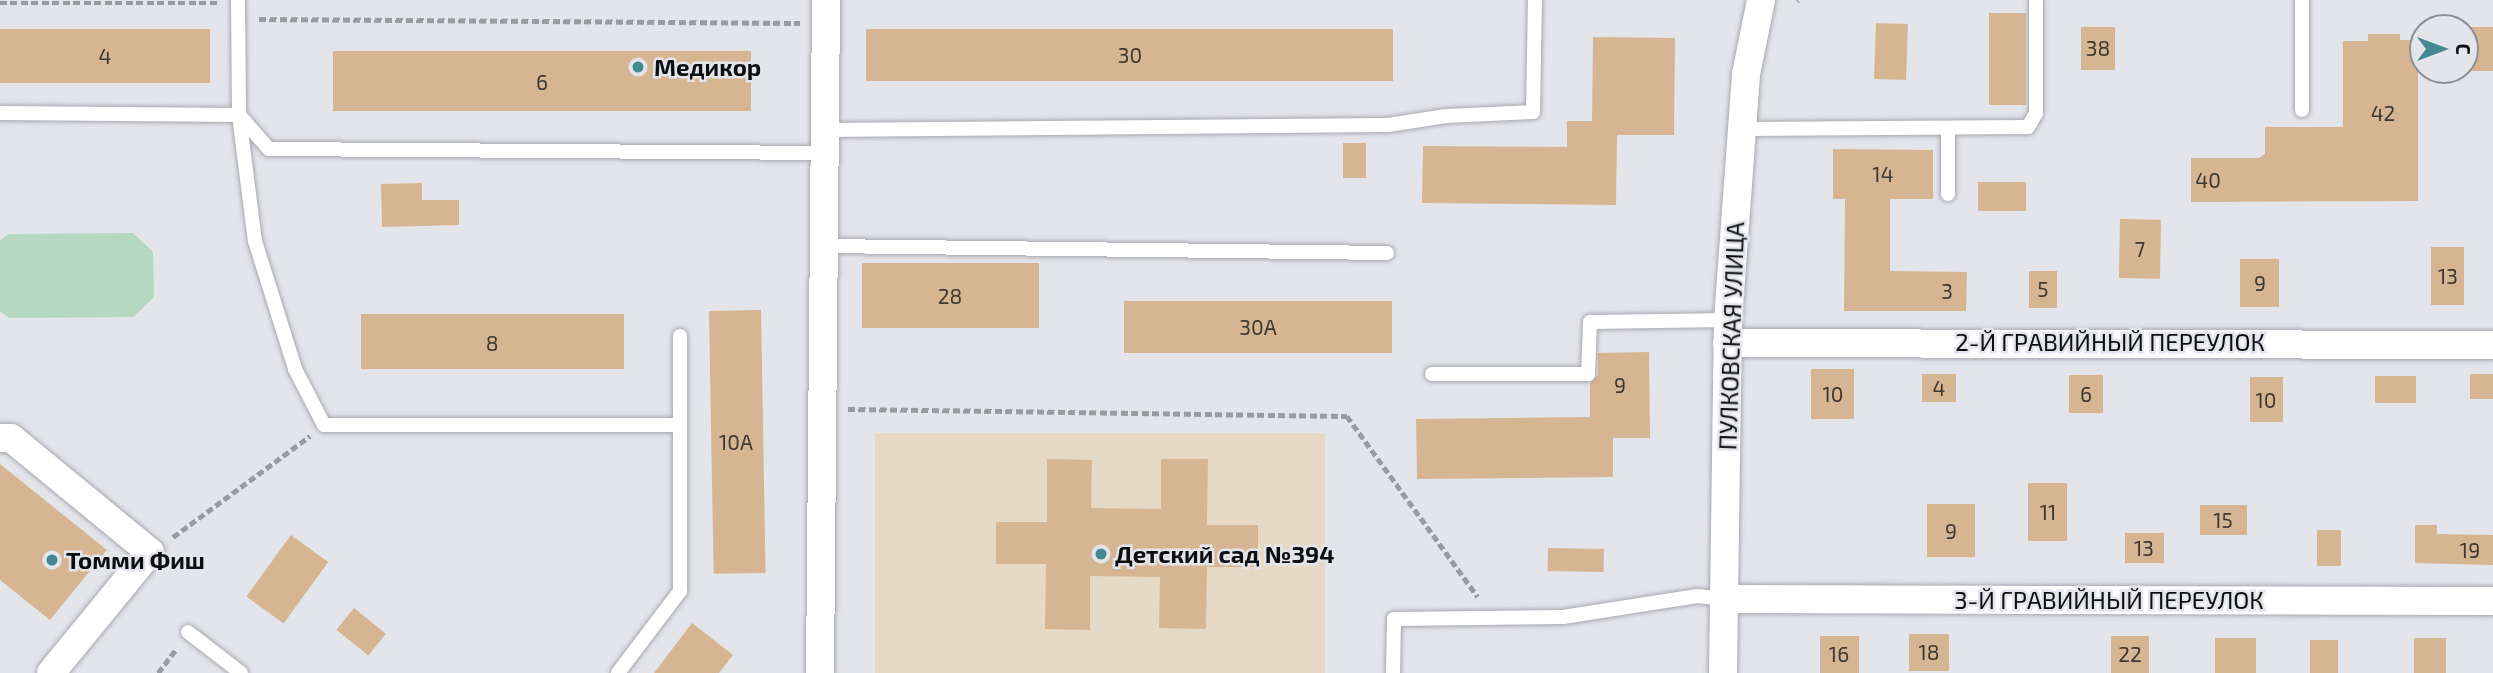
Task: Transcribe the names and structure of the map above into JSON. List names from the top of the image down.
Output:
{
  "streets": {
    "street": ["ПУЛКОВСКАЯ УЛИЦА", "2-Й ГРАВИЙНЫЙ ПЕРЕУЛОК", "3-Й ГРАВИЙНЫЙ ПЕРЕУЛОК"]
  },
  "crossings": [
    ["ПУЛКОВСКАЯ УЛИЦА", "2-Й ГРАВИЙНЫЙ ПЕРЕУЛОК"],
    ["ПУЛКОВСКАЯ УЛИЦА", "3-Й ГРАВИЙНЫЙ ПЕРЕУЛОК"]
  ],
  "places": ["Медикор", "Детский сад №394", "Томми Фиш"],
  "house_numbers": [
    "38",
    "30",
    "4",
    "6",
    "42",
    "14",
    "40",
    "7",
    "13",
    "9",
    "5",
    "3",
    "28",
    "30А",
    "8",
    "9",
    "4",
    "10",
    "6",
    "10",
    "10А",
    "11",
    "15",
    "9",
    "13",
    "19",
    "18",
    "16",
    "22"
  ],
  "north": "right"
}
